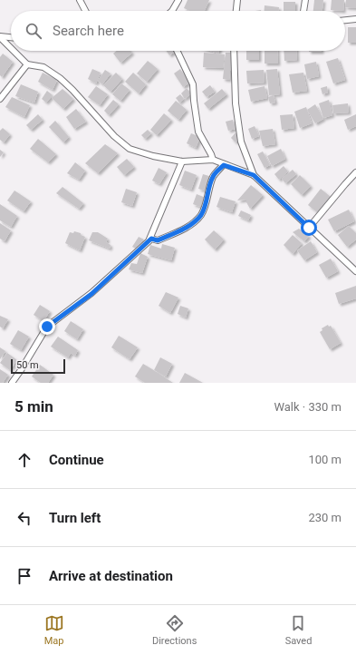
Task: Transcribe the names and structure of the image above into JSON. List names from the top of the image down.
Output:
{
  "scale_bar": "50 m",
  "page": {
    "search": "Search here",
    "scale": "50 m",
    "heading": ["5 min", "Walk · 330 m"],
    "list": [
      ["Continue", "100 m"],
      ["Turn left", "230 m"],
      "Arrive at destination"
    ],
    "nav": ["Map", "Directions", "Saved"]
  }
}
